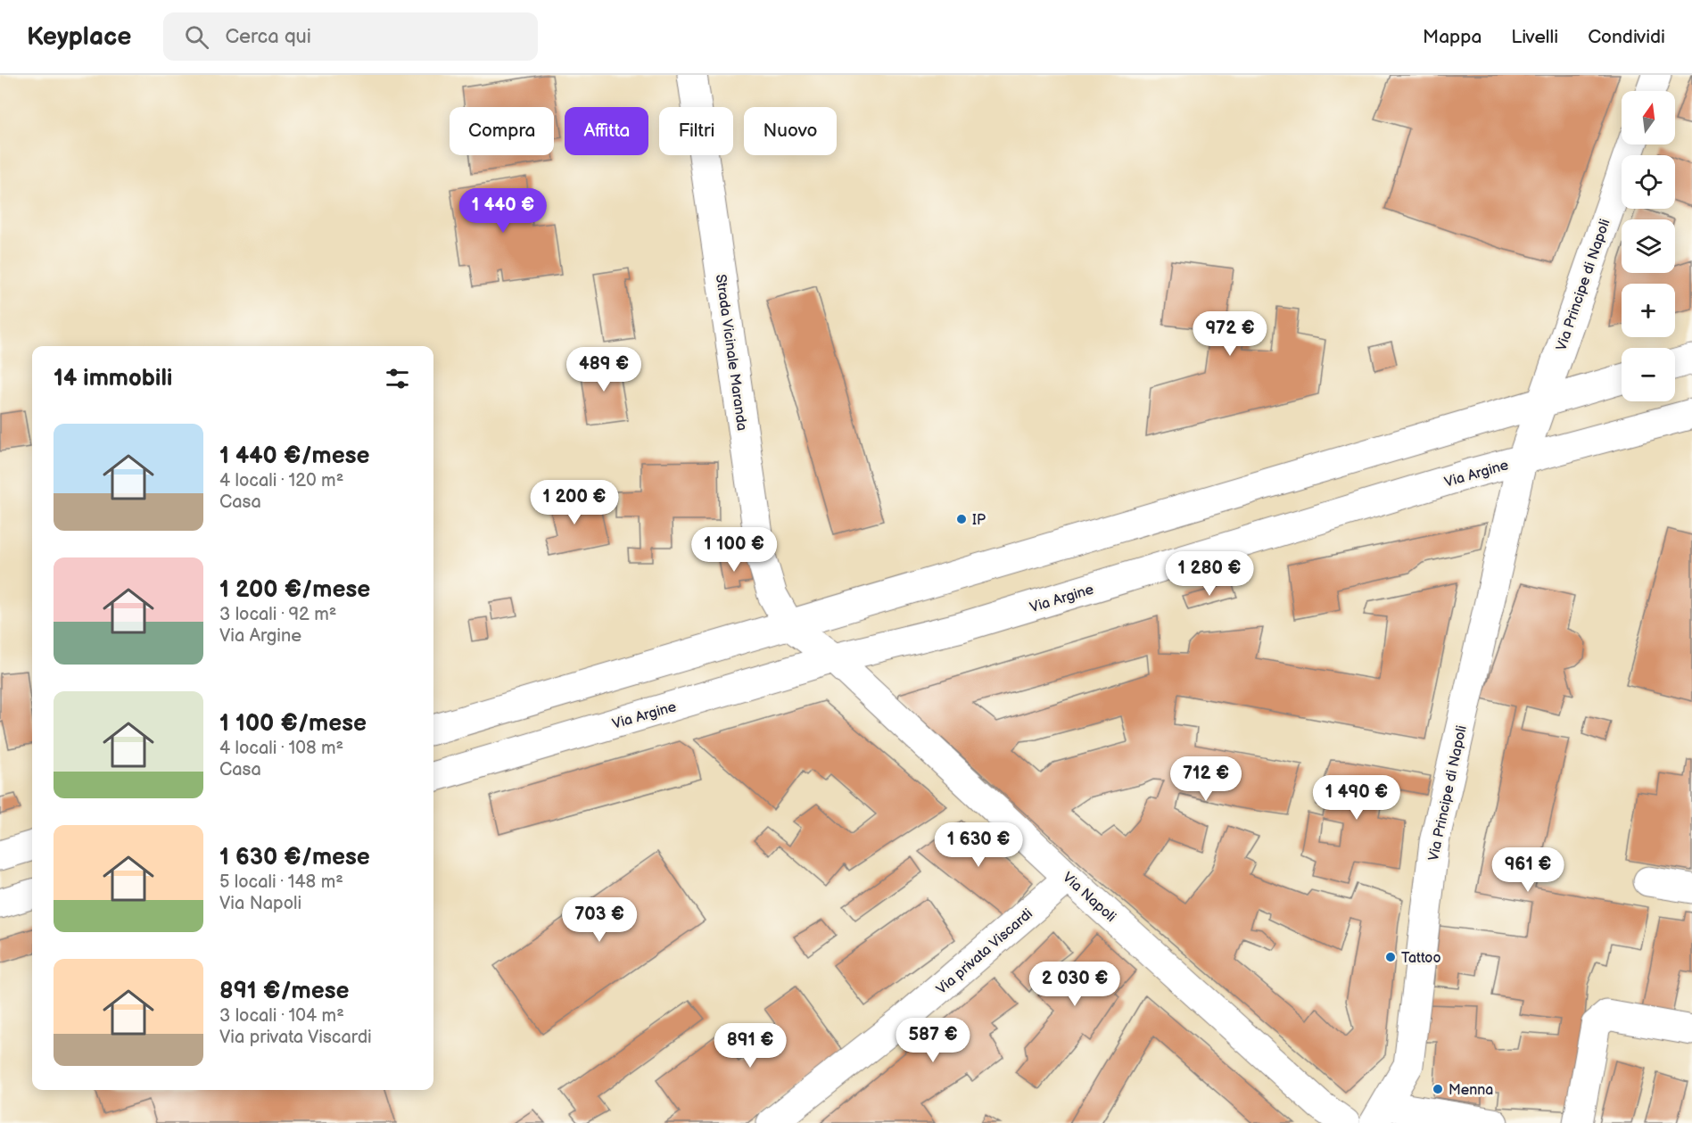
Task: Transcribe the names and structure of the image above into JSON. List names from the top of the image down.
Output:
{
  "streets": {
    "street": [
      "Via Principe di Napoli",
      "Strada Vicinale Maranda",
      "Via Argine",
      "Via Napoli",
      "Via privata Viscardi"
    ]
  },
  "crossings": [
    ["Via Principe di Napoli", "Via Argine"],
    ["Strada Vicinale Maranda", "Via Napoli"],
    ["Via Argine", "Via Napoli"],
    ["Via Napoli", "Via privata Viscardi"]
  ],
  "places": ["IP", "Tattoo", "Menna"],
  "north": "top",
  "page": {
    "header": "Keyplace",
    "search": "Cerca qui",
    "nav": ["Mappa", "Livelli", "Condividi"],
    "map_buttons": ["+", "−"],
    "chip": [
      "Compra",
      "Affitta",
      "Filtri",
      "Nuovo"
    ],
    "price": [
      "1 440 €",
      "972 €",
      "489 €",
      "1 200 €",
      "1 100 €",
      "1 280 €",
      "712 €",
      "1 490 €",
      "1 630 €",
      "961 €",
      "703 €",
      "2 030 €",
      "587 €",
      "891 €"
    ],
    "heading": "14 immobili",
    "list": [
      {
        "name": "1 440 €/mese",
        "note": "4 locali · 120 m² · Casa"
      },
      {
        "name": "1 200 €/mese",
        "note": "3 locali · 92 m² · Via Argine"
      },
      {
        "name": "1 100 €/mese",
        "note": "4 locali · 108 m² · Casa"
      },
      {
        "name": "1 630 €/mese",
        "note": "5 locali · 148 m² · Via Napoli"
      },
      {
        "name": "891 €/mese",
        "note": "3 locali · 104 m² · Via privata Viscardi"
      }
    ]
  }
}
